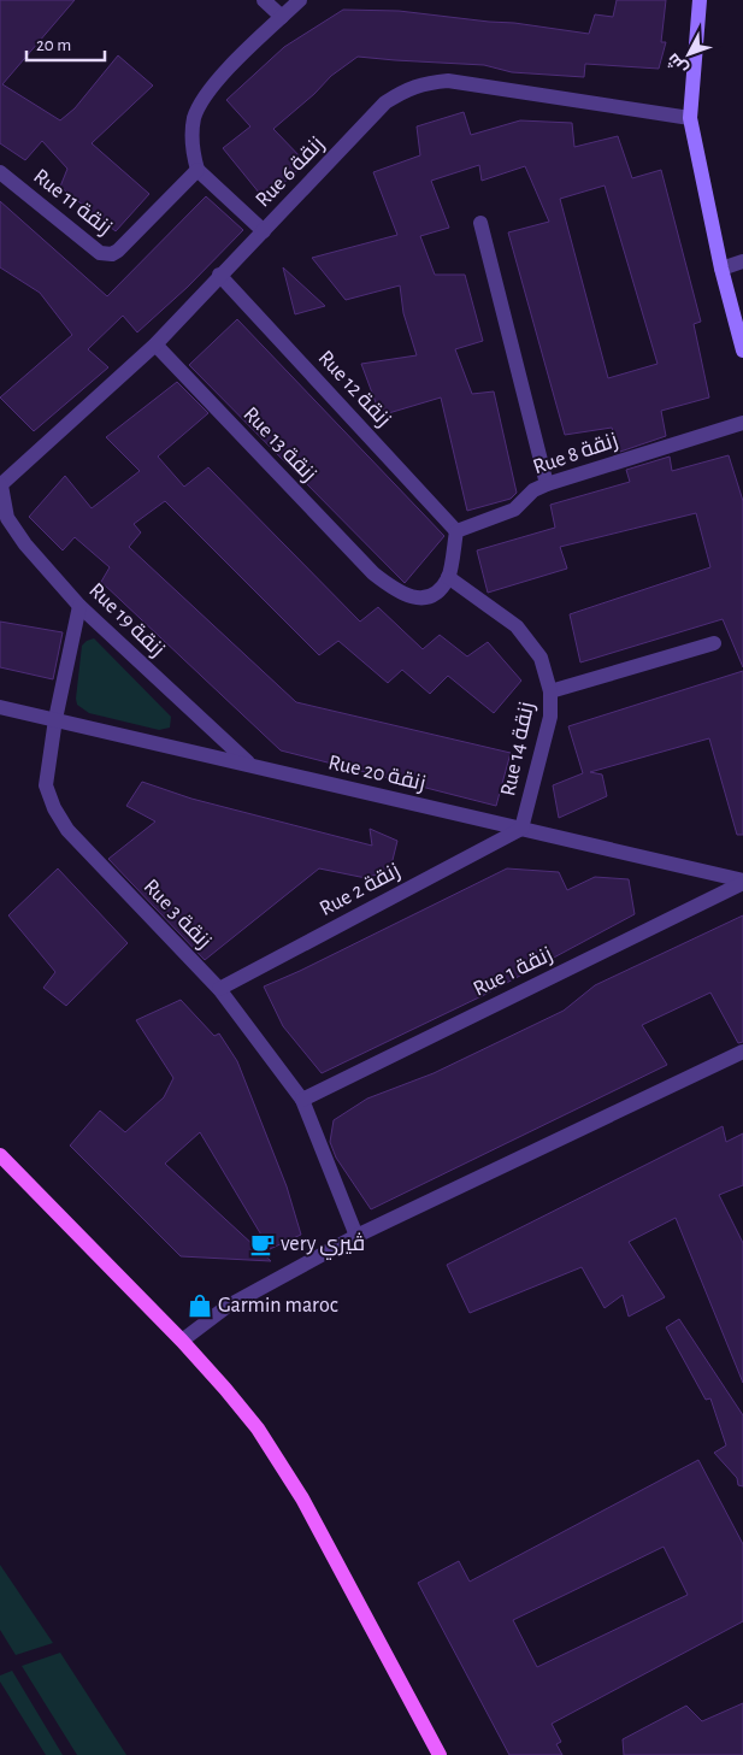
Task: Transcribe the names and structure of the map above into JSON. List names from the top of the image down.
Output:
{
  "streets": {
    "street": [
      "Rue 6 زنقة",
      "Rue 11 زنقة",
      "Rue 12 زنقة",
      "Rue 13 زنقة",
      "Rue 8 زنقة",
      "Rue 19 زنقة",
      "Rue 14 زنقة",
      "Rue 20 زنقة",
      "Rue 2 زنقة",
      "Rue 3 زنقة",
      "Rue 1 زنقة"
    ]
  },
  "crossings": [
    ["Rue 6 زنقة", "Rue 12 زنقة"],
    ["Rue 6 زنقة", "Rue 13 زنقة"],
    ["Rue 6 زنقة", "Rue 19 زنقة"],
    ["Rue 12 زنقة", "Rue 8 زنقة"],
    ["Rue 13 زنقة", "Rue 14 زنقة"],
    ["Rue 19 زنقة", "Rue 20 زنقة"],
    ["Rue 19 زنقة", "Rue 3 زنقة"],
    ["Rue 14 زنقة", "Rue 20 زنقة"],
    ["Rue 14 زنقة", "Rue 2 زنقة"],
    ["Rue 20 زنقة", "Rue 2 زنقة"],
    ["Rue 20 زنقة", "Rue 3 زنقة"],
    ["Rue 20 زنقة", "Rue 1 زنقة"],
    ["Rue 2 زنقة", "Rue 3 زنقة"],
    ["Rue 3 زنقة", "Rue 1 زنقة"]
  ],
  "places": {
    "cafe": ["very ڤيري"],
    "shop": ["Garmin maroc"]
  },
  "scale_bar": "20 m",
  "north": "bottom left"
}
